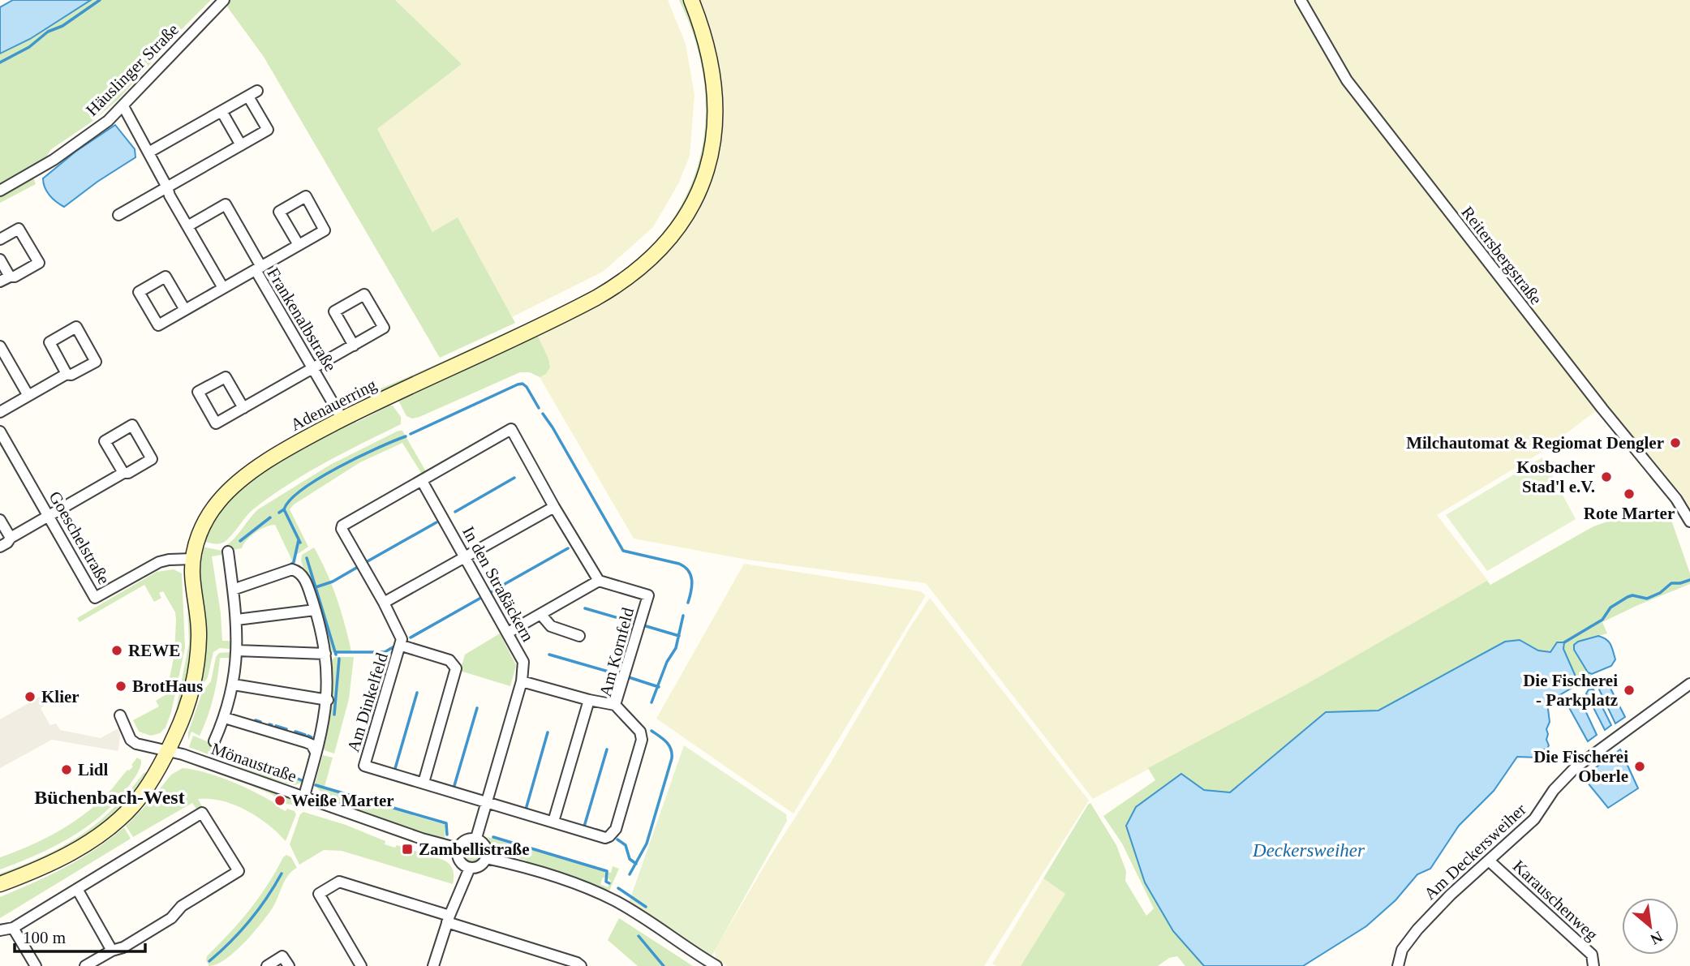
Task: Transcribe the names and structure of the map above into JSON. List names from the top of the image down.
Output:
{
  "streets": {
    "main road": ["Adenauerring"],
    "street": [
      "Häuslinger Straße",
      "Reitersbergstraße",
      "Frankenalbstraße",
      "Goeschelstraße",
      "In den Straßäckern",
      "Am Kornfeld",
      "Am Dinkelfeld",
      "Mönaustraße",
      "Am Deckersweiher",
      "Karauschenweg"
    ]
  },
  "crossings": [
    ["Frankenalbstraße", "Adenauerring"],
    ["Adenauerring", "Goeschelstraße"],
    ["Adenauerring", "Mönaustraße"],
    ["In den Straßäckern", "Am Kornfeld"],
    ["In den Straßäckern", "Am Dinkelfeld"],
    ["In den Straßäckern", "Mönaustraße"],
    ["Am Kornfeld", "Am Dinkelfeld"],
    ["Am Deckersweiher", "Karauschenweg"]
  ],
  "districts": ["Büchenbach-West"],
  "water": ["Deckersweiher"],
  "places": {
    "other": [
      "Milchautomat & Regiomat Dengler",
      "Kosbacher Stad'l e.V.",
      "Rote Marter",
      "REWE",
      "BrotHaus",
      "Die Fischerei - Parkplatz",
      "Klier",
      "Die Fischerei Oberle",
      "Lidl",
      "Weiße Marter"
    ],
    "transit": ["Zambellistraße"]
  },
  "scale_bar": "100 m",
  "north": "bottom right"
}
